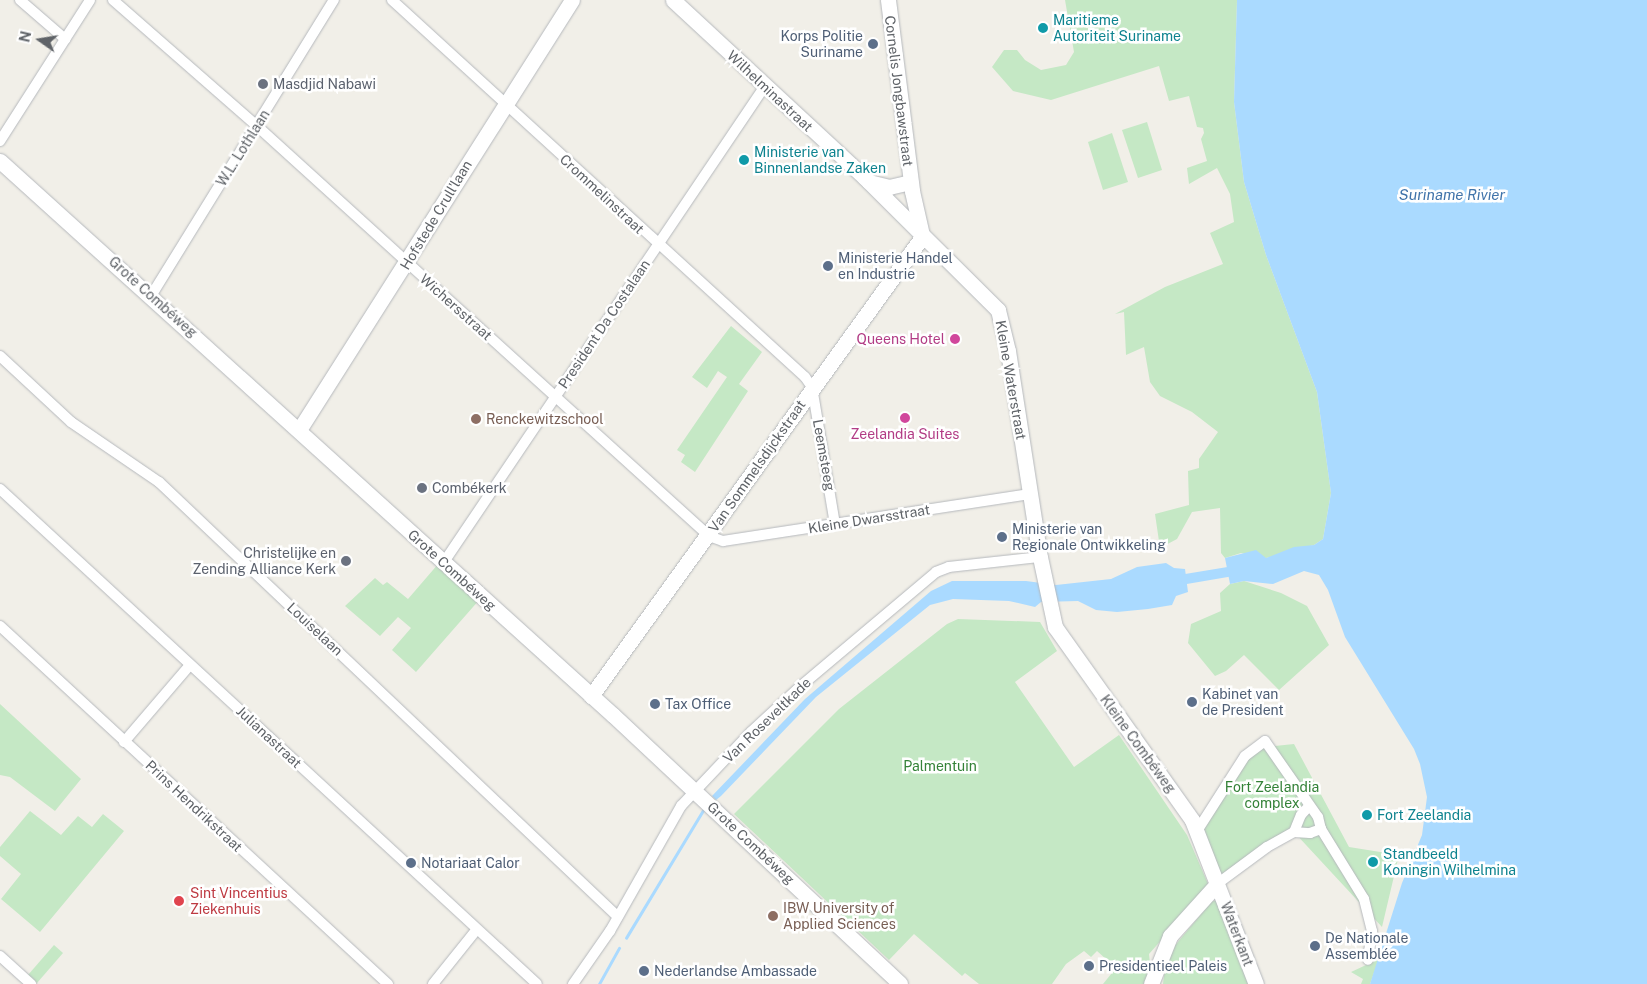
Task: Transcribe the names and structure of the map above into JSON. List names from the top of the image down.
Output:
{
  "streets": {
    "street": [
      "Wilhelminastraat",
      "Cornelis Jongbawstraat",
      "W.L. Lothlaan",
      "Crommelinstraat",
      "Hofstede Crull'laan",
      "Grote Combéweg",
      "Wichersstraat",
      "President Da Costalaan",
      "Kleine Waterstraat",
      "Leemsteeg",
      "Van Sommelsdijckstraat",
      "Kleine Dwarsstraat",
      "Louiselaan",
      "Van Roseveltkade",
      "Julianastraat",
      "Kleine Combéweg",
      "Prins Hendrikstraat",
      "Waterkant"
    ]
  },
  "crossings": [
    ["Wilhelminastraat", "President Da Costalaan"],
    ["Wilhelminastraat", "Kleine Waterstraat"],
    ["Wilhelminastraat", "Van Sommelsdijckstraat"],
    ["W.L. Lothlaan", "Grote Combéweg"],
    ["W.L. Lothlaan", "Wichersstraat"],
    ["Crommelinstraat", "Hofstede Crull'laan"],
    ["Crommelinstraat", "President Da Costalaan"],
    ["Crommelinstraat", "Leemsteeg"],
    ["Crommelinstraat", "Van Sommelsdijckstraat"],
    ["Hofstede Crull'laan", "Grote Combéweg"],
    ["Hofstede Crull'laan", "Wichersstraat"],
    ["Grote Combéweg", "President Da Costalaan"],
    ["Grote Combéweg", "Van Sommelsdijckstraat"],
    ["Grote Combéweg", "Van Roseveltkade"],
    ["Wichersstraat", "President Da Costalaan"],
    ["Wichersstraat", "Van Sommelsdijckstraat"],
    ["Wichersstraat", "Kleine Dwarsstraat"],
    ["Kleine Waterstraat", "Van Sommelsdijckstraat"],
    ["Kleine Waterstraat", "Kleine Dwarsstraat"],
    ["Kleine Waterstraat", "Van Roseveltkade"],
    ["Kleine Waterstraat", "Kleine Combéweg"],
    ["Leemsteeg", "Van Sommelsdijckstraat"],
    ["Leemsteeg", "Kleine Dwarsstraat"],
    ["Van Sommelsdijckstraat", "Kleine Dwarsstraat"],
    ["Louiselaan", "Van Roseveltkade"],
    ["Kleine Combéweg", "Waterkant"]
  ],
  "water": ["Suriname Rivier"],
  "parks": ["Palmentuin", "Fort Zeelandia complex"],
  "places": [
    "Maritieme Autoriteit Suriname",
    "Korps Politie Suriname",
    "Masdjid Nabawi",
    "Ministerie van Binnenlandse Zaken",
    "Ministerie Handel en Industrie",
    "Queens Hotel",
    "Zeelandia Suites",
    "Renckewitzschool",
    "Combékerk",
    "Ministerie van Regionale Ontwikkeling",
    "Christelijke en Zending Alliance Kerk",
    "Kabinet van de President",
    "Tax Office",
    "Fort Zeelandia",
    "Standbeeld Koningin Wilhelmina",
    "Notariaat Calor",
    "Sint Vincentius Ziekenhuis",
    "IBW University of Applied Sciences",
    "De Nationale Assemblée",
    "Presidentieel Paleis",
    "Nederlandse Ambassade"
  ],
  "north": "left"
}
